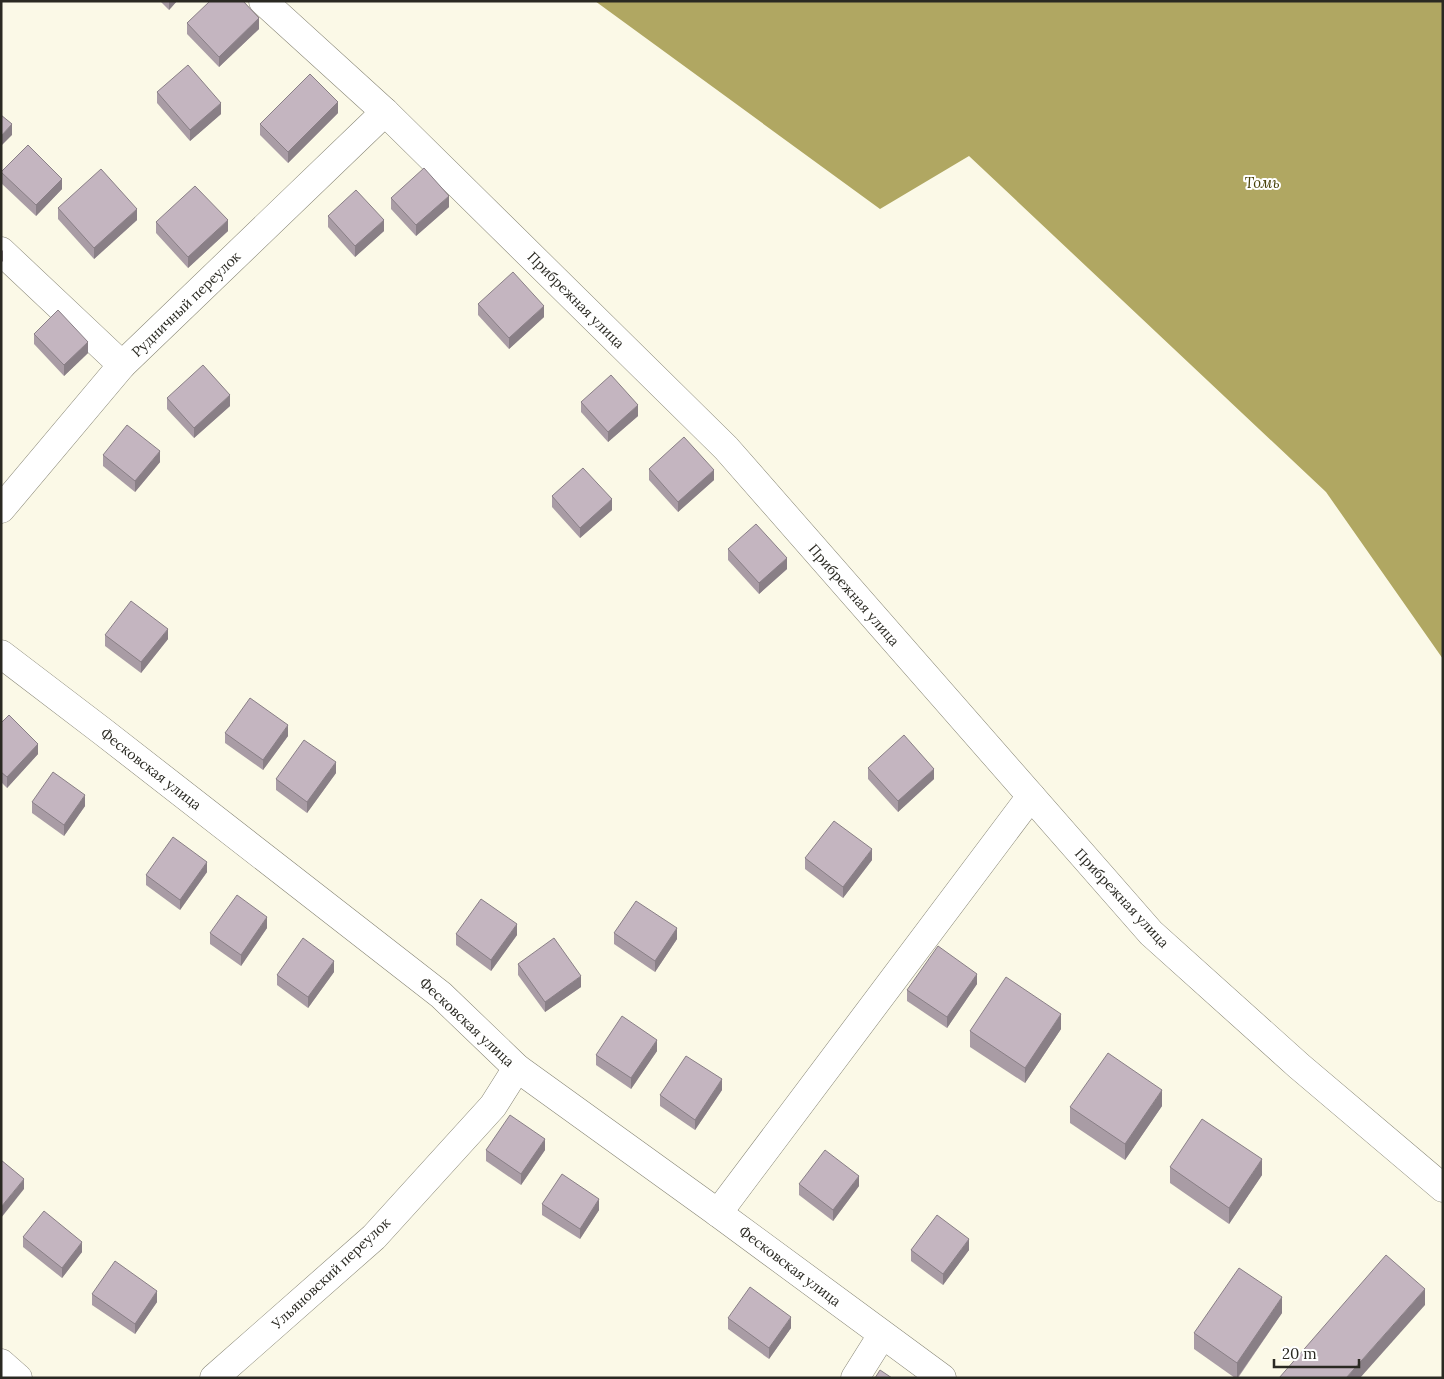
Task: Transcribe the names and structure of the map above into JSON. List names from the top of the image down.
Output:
{
  "streets": {
    "street": [
      "Прибрежная улица",
      "Рудничный переулок",
      "Фесковская улица",
      "Ульяновский переулок"
    ]
  },
  "crossings": [
    ["Прибрежная улица", "Рудничный переулок"],
    ["Фесковская улица", "Ульяновский переулок"]
  ],
  "water": ["Томь"],
  "scale_bar": "20 m"
}
